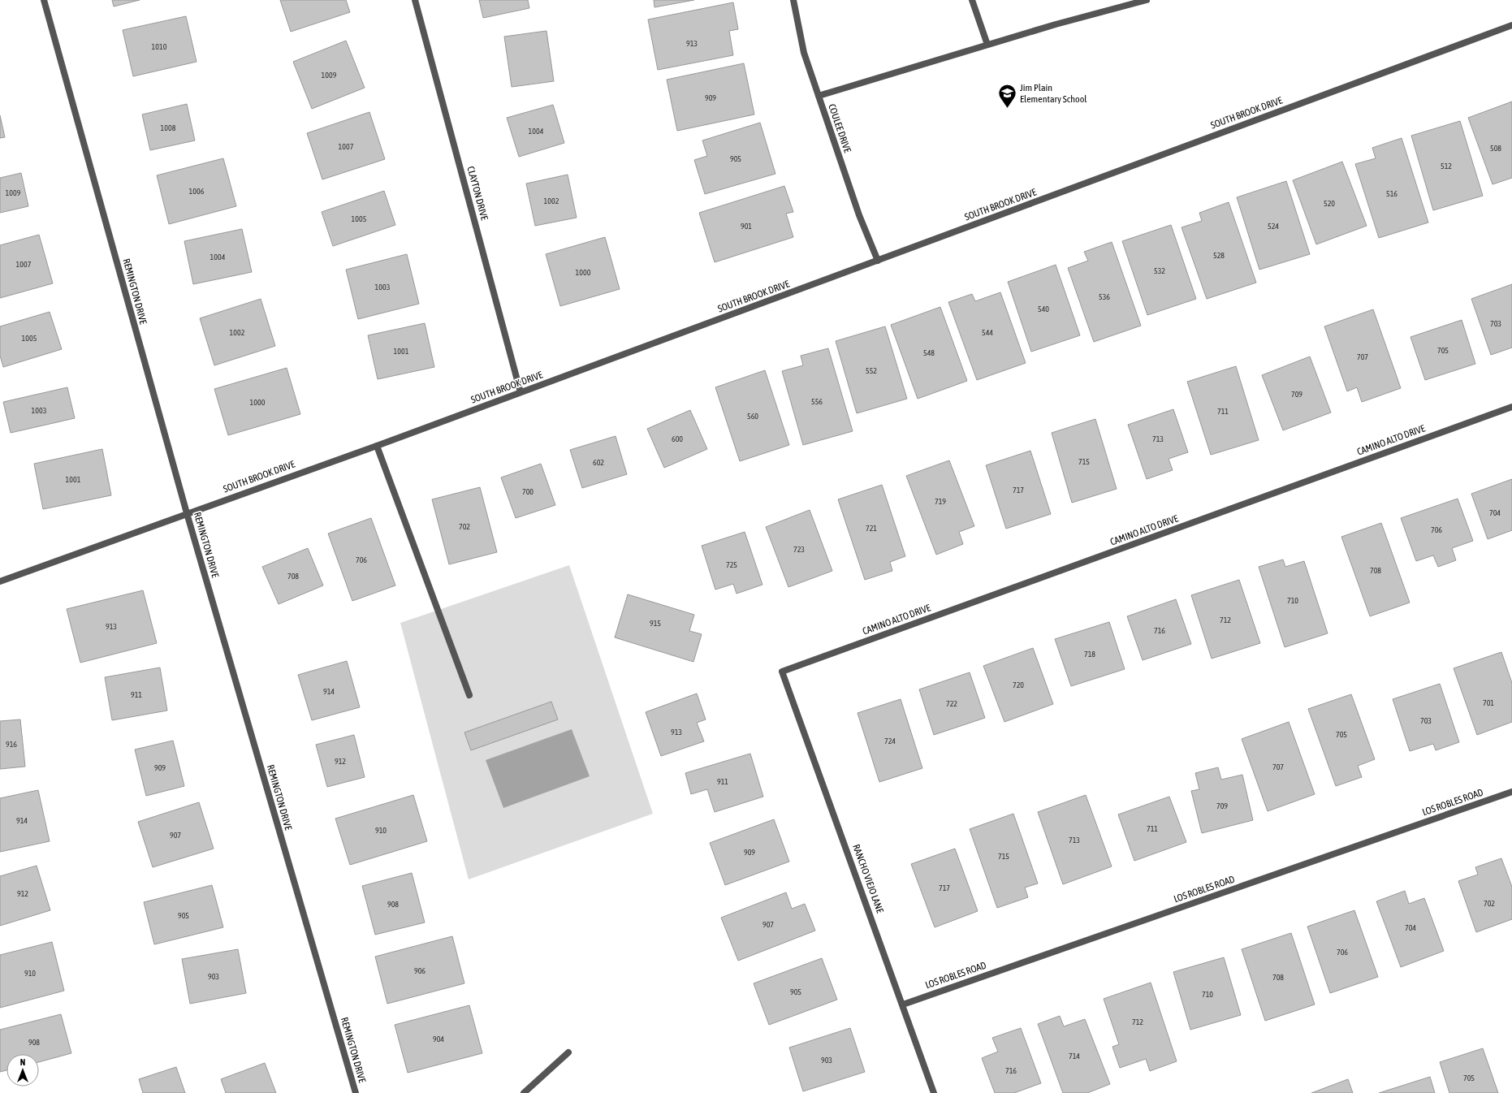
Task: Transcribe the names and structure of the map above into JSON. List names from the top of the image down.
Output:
{
  "streets": {
    "street": [
      "SOUTH BROOK DRIVE",
      "COULEE DRIVE",
      "CLAYTON DRIVE",
      "REMINGTON DRIVE",
      "CAMINO ALTO DRIVE",
      "LOS ROBLES ROAD",
      "RANCHO VIEJO LANE"
    ]
  },
  "crossings": [
    ["SOUTH BROOK DRIVE", "COULEE DRIVE"],
    ["SOUTH BROOK DRIVE", "CLAYTON DRIVE"],
    ["SOUTH BROOK DRIVE", "REMINGTON DRIVE"],
    ["CAMINO ALTO DRIVE", "RANCHO VIEJO LANE"],
    ["LOS ROBLES ROAD", "RANCHO VIEJO LANE"]
  ],
  "places": {
    "school or university": ["Jim Plain Elementary School"]
  },
  "house_numbers": [
    "913",
    "1010",
    "1009",
    "909",
    "1008",
    "1004",
    "1007",
    "508",
    "905",
    "512",
    "1006",
    "1009",
    "516",
    "1002",
    "520",
    "1005",
    "901",
    "524",
    "528",
    "1004",
    "1007",
    "532",
    "1000",
    "1003",
    "536",
    "540",
    "703",
    "1002",
    "544",
    "1005",
    "705",
    "1001",
    "548",
    "707",
    "552",
    "709",
    "556",
    "1000",
    "1003",
    "711",
    "560",
    "600",
    "713",
    "715",
    "602",
    "1001",
    "717",
    "700",
    "719",
    "704",
    "702",
    "721",
    "706",
    "723",
    "706",
    "725",
    "708",
    "708",
    "710",
    "712",
    "915",
    "913",
    "716",
    "718",
    "720",
    "914",
    "911",
    "701",
    "722",
    "703",
    "913",
    "705",
    "724",
    "916",
    "912",
    "707",
    "909",
    "911",
    "709",
    "914",
    "711",
    "910",
    "907",
    "713",
    "909",
    "715",
    "717",
    "912",
    "702",
    "908",
    "905",
    "907",
    "704",
    "706",
    "906",
    "910",
    "903",
    "708",
    "905",
    "710",
    "712",
    "904",
    "908",
    "714",
    "903",
    "716",
    "705"
  ],
  "north": "top"
}
